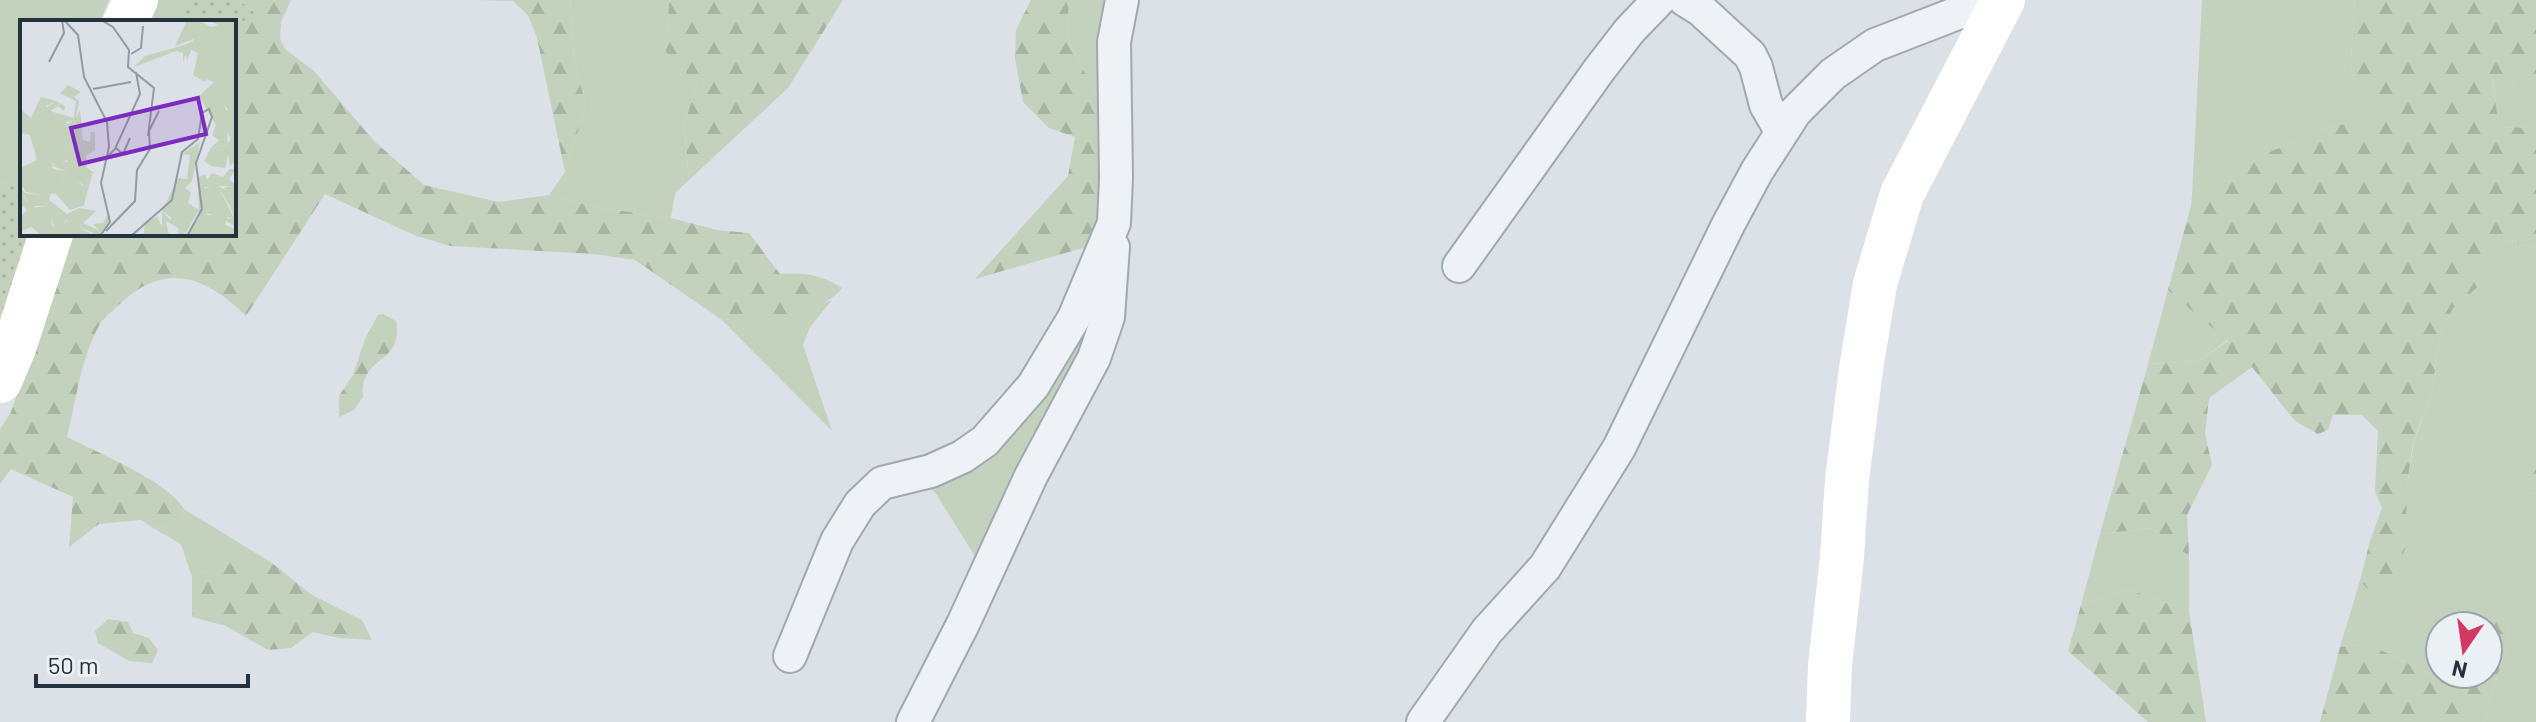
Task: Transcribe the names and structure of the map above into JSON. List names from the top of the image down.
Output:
{
  "scale_bar": "50 m",
  "north": "bottom"
}
